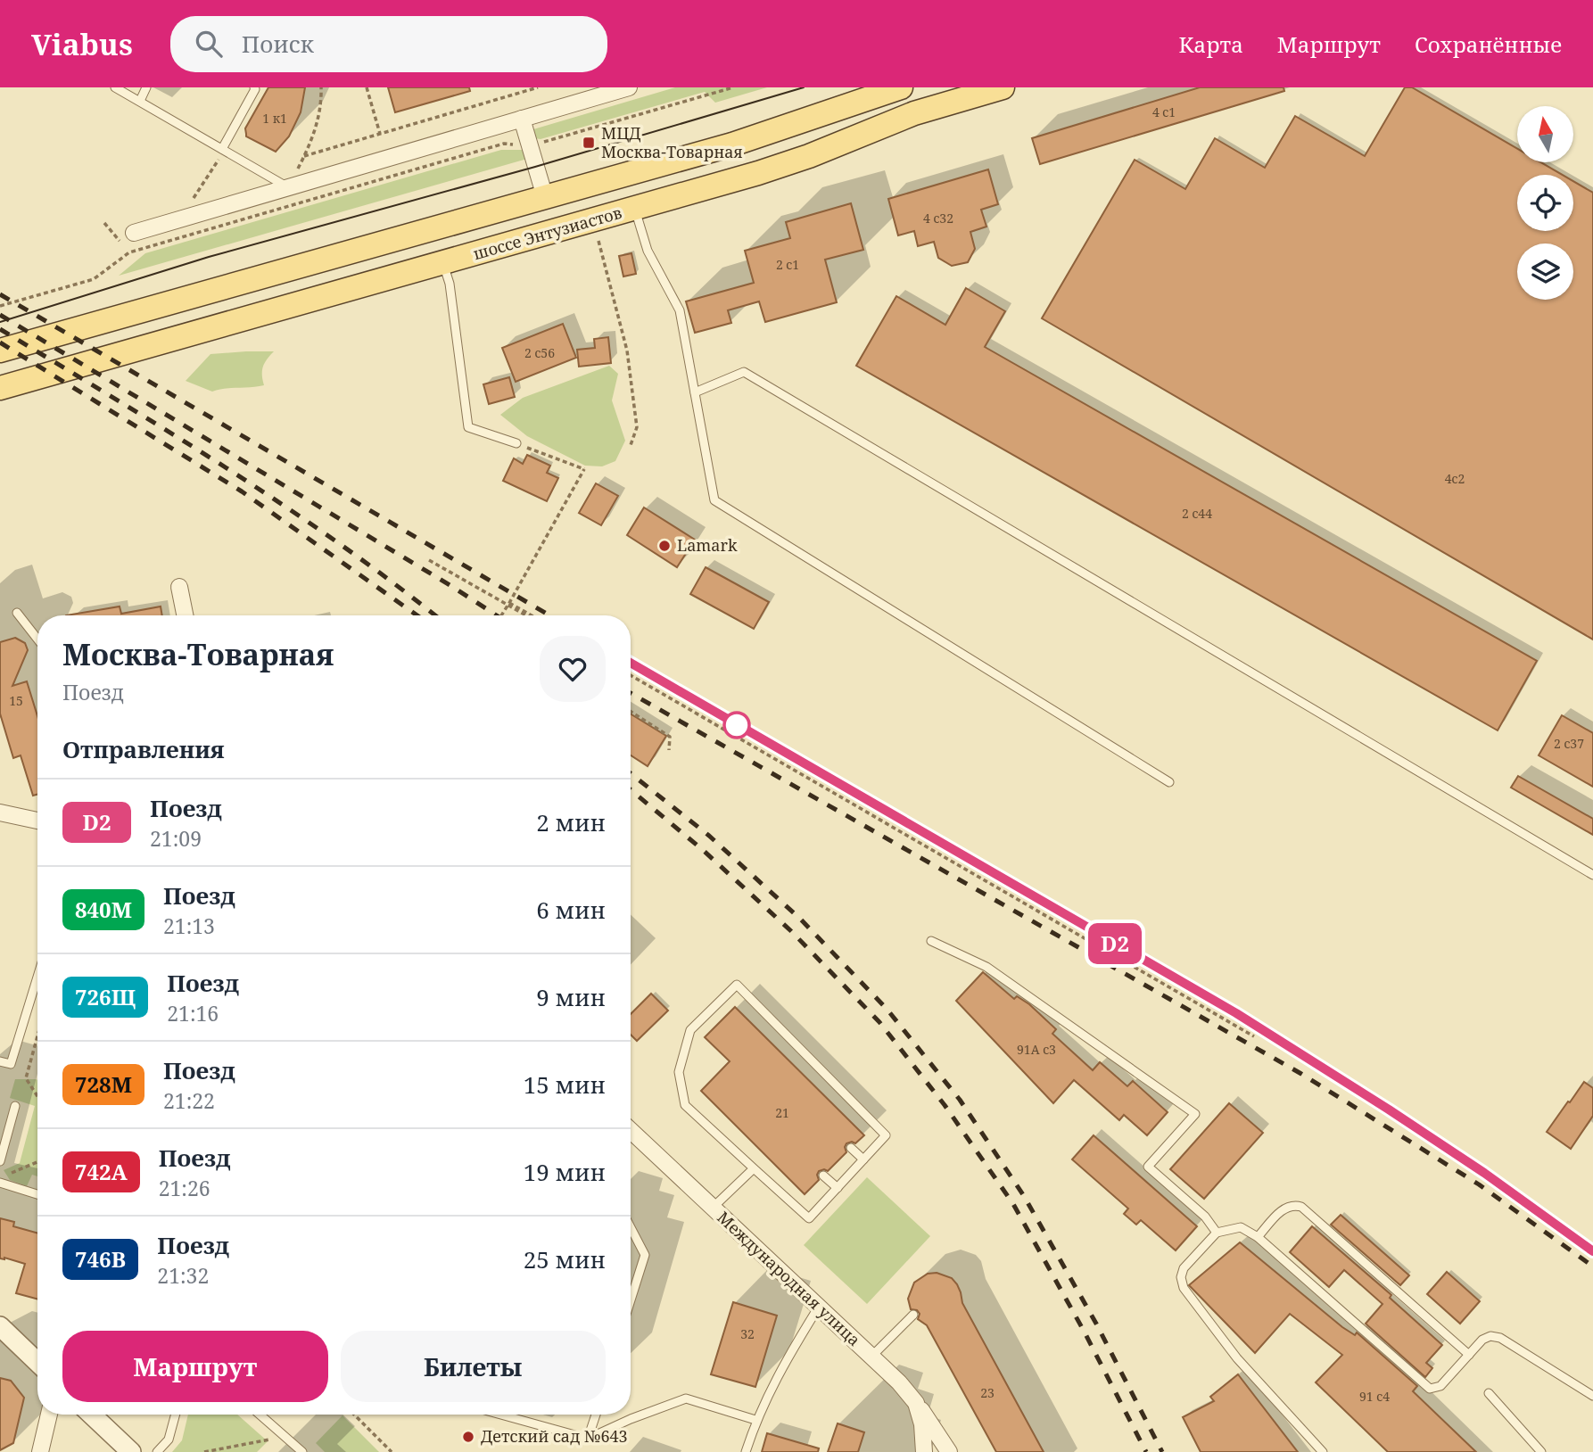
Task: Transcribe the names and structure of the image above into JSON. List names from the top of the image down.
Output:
{
  "streets": {
    "main road": ["шоссе Энтузиастов"],
    "street": ["Международная улица"]
  },
  "places": {
    "transit": ["МЦД Москва-Товарная"],
    "other": ["Lamark", "Детский сад №643"]
  },
  "house_numbers": [
    "4 с1",
    "1 к1",
    "4 с32",
    "2 с1",
    "2 с56",
    "4с2",
    "2 с44",
    "15",
    "2 с37",
    "91А с3",
    "21",
    "32",
    "23",
    "91 с4"
  ],
  "north": "top",
  "page": {
    "header": "Viabus",
    "search": "Поиск",
    "nav": ["Карта", "Маршрут", "Сохранённые"],
    "on_map": "D2",
    "heading": [
      ["Москва-Товарная", "Поезд"],
      "Отправления"
    ],
    "list": [
      {
        "mark": "D2",
        "name": "Поезд",
        "note": "21:09",
        "value": "2 мин"
      },
      {
        "mark": "840М",
        "name": "Поезд",
        "note": "21:13",
        "value": "6 мин"
      },
      {
        "mark": "726Щ",
        "name": "Поезд",
        "note": "21:16",
        "value": "9 мин"
      },
      {
        "mark": "728М",
        "name": "Поезд",
        "note": "21:22",
        "value": "15 мин"
      },
      {
        "mark": "742А",
        "name": "Поезд",
        "note": "21:26",
        "value": "19 мин"
      },
      {
        "mark": "746В",
        "name": "Поезд",
        "note": "21:32",
        "value": "25 мин"
      }
    ],
    "buttons": ["Маршрут", "Билеты"]
  }
}
